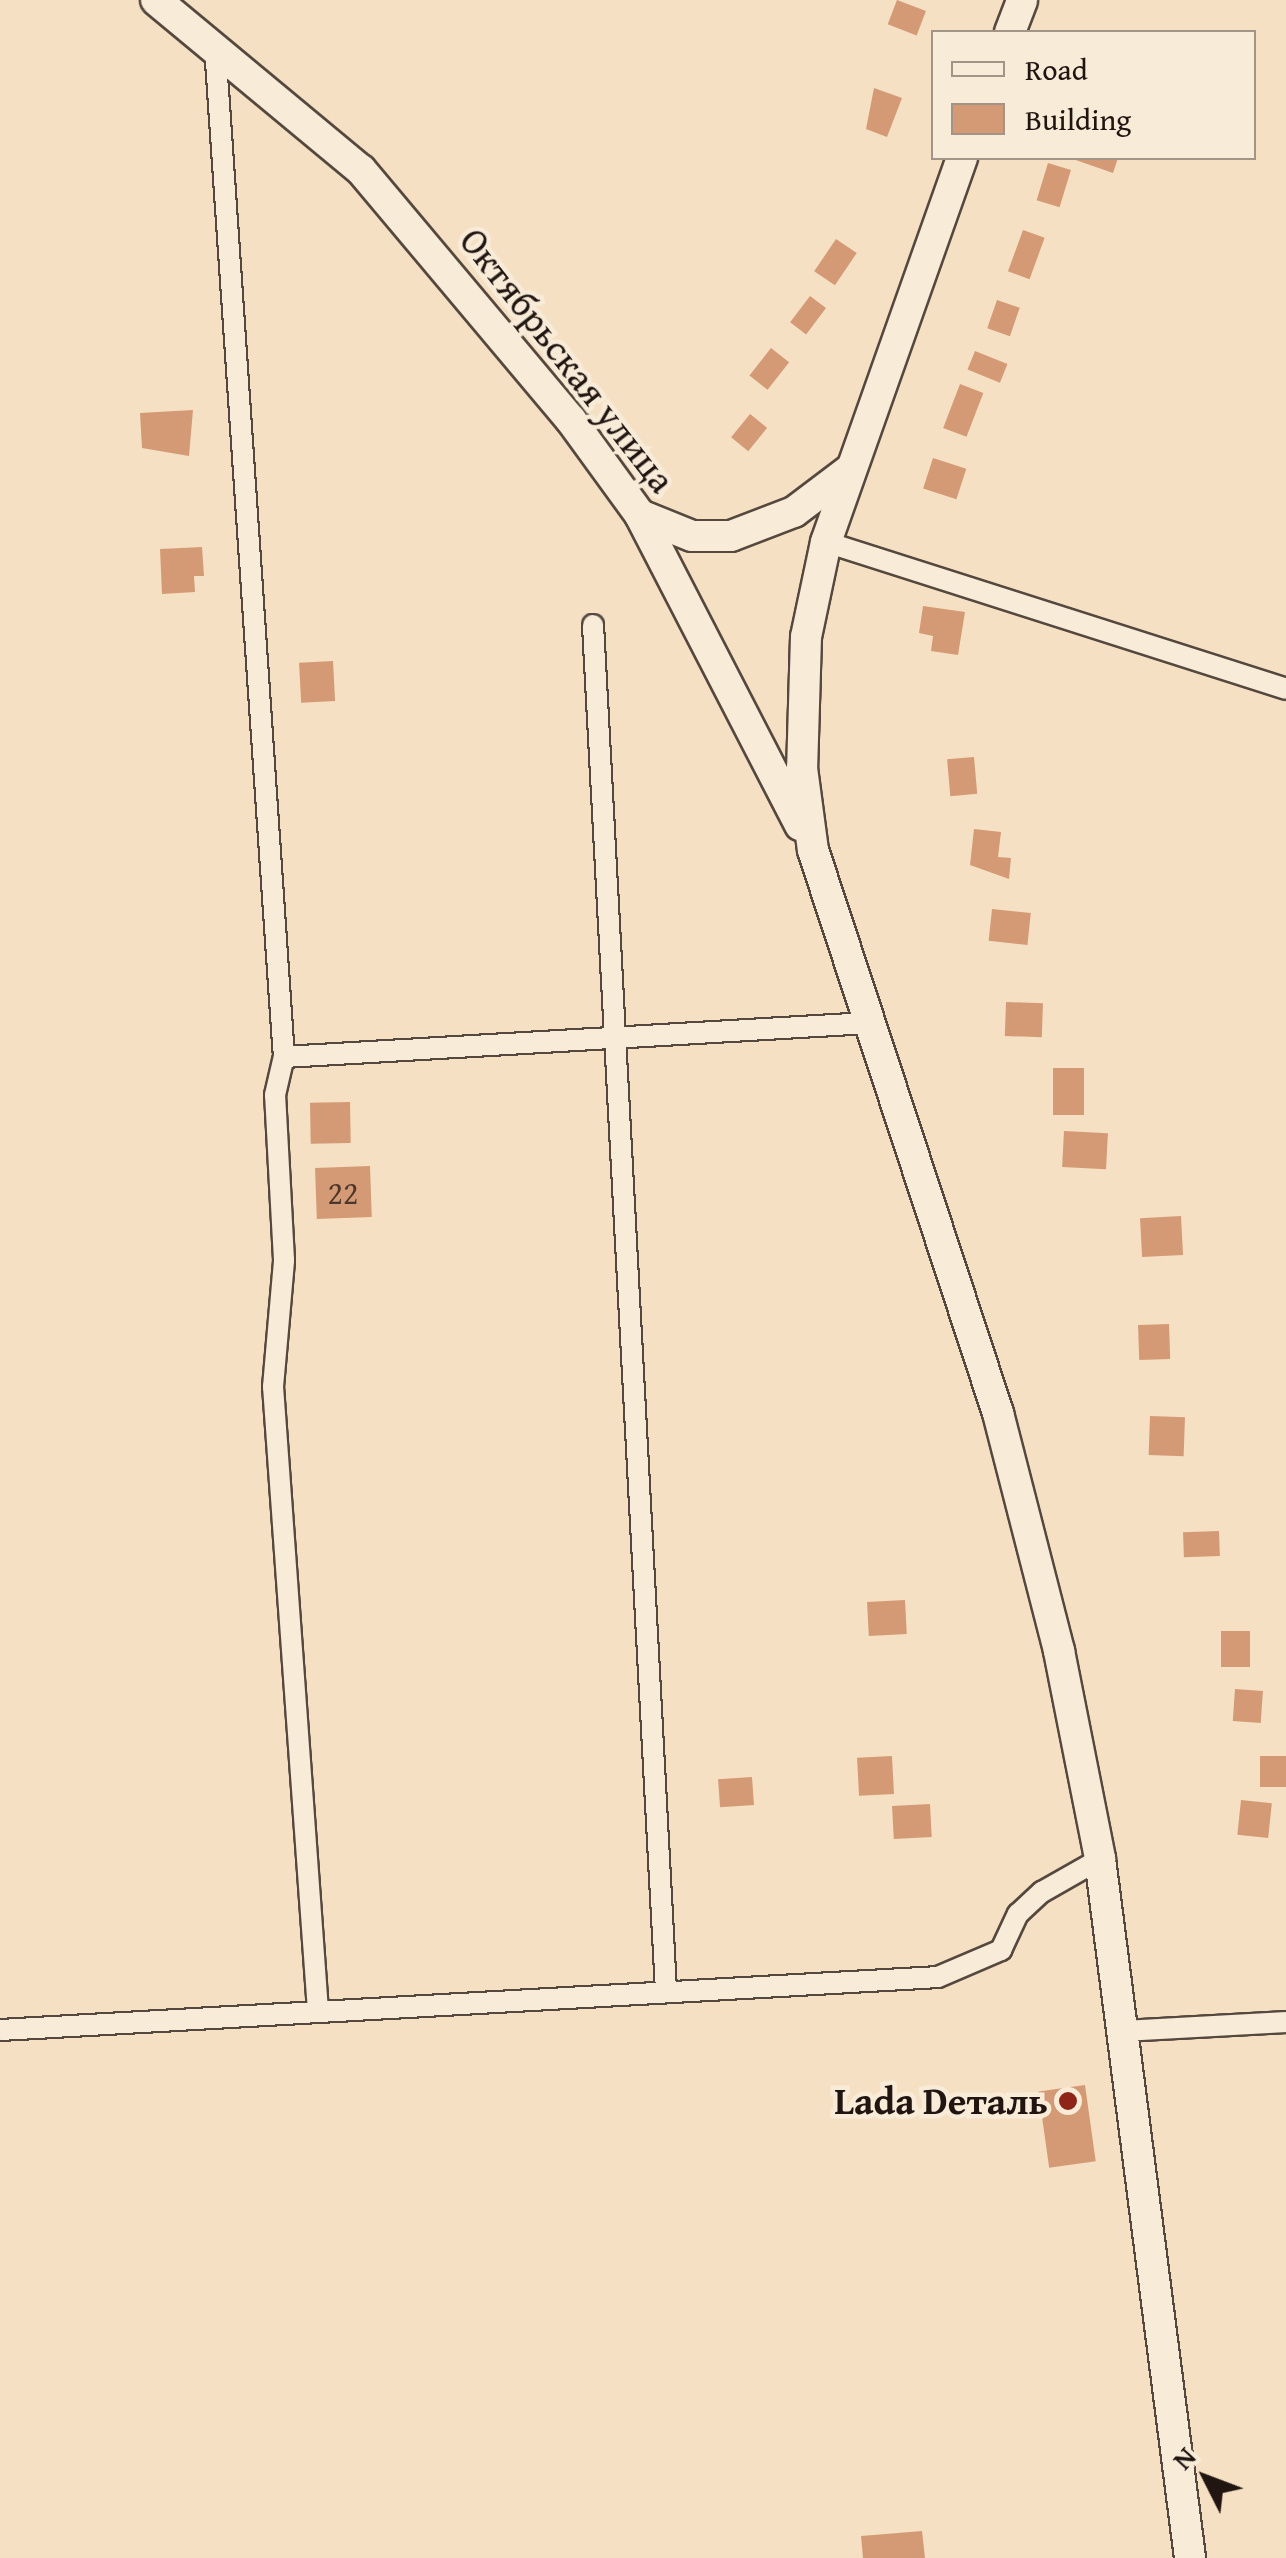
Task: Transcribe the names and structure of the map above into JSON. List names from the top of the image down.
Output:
{
  "streets": {
    "street": ["Октябрьская улица"]
  },
  "places": ["Lada Dеталь"],
  "house_numbers": ["22"],
  "legend": ["Road", "Building"],
  "north": "top left"
}
